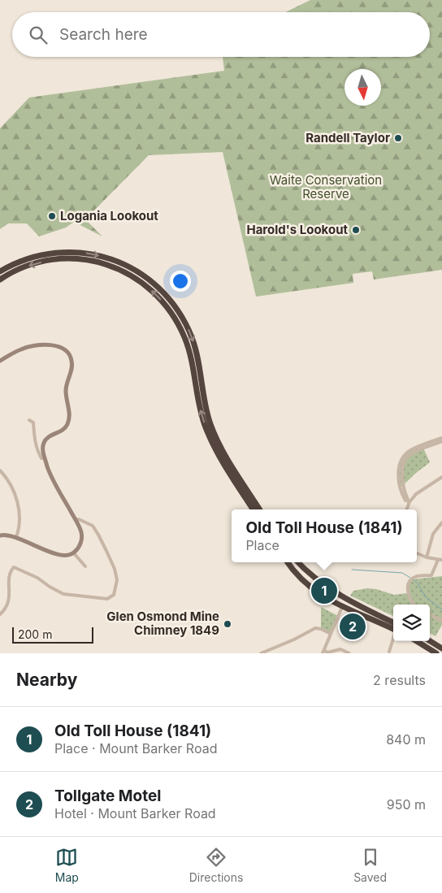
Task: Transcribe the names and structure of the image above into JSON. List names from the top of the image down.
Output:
{
  "parks": ["Waite Conservation Reserve"],
  "places": [
    "Randell Taylor",
    "Logania Lookout",
    "Harold's Lookout",
    "Glen Osmond Mine Chimney 1849"
  ],
  "scale_bar": "200 m",
  "north": "bottom",
  "page": {
    "search": "Search here",
    "popup": ["Old Toll House (1841)", "Place"],
    "pins": ["1", "2"],
    "scale": "200 m",
    "heading": ["Nearby", "2 results"],
    "list": [
      {
        "mark": "1",
        "name": "Old Toll House (1841)",
        "note": "Place · Mount Barker Road",
        "value": "840 m"
      },
      {
        "mark": "2",
        "name": "Tollgate Motel",
        "note": "Hotel · Mount Barker Road",
        "value": "950 m"
      }
    ],
    "nav": ["Map", "Directions", "Saved"]
  }
}
